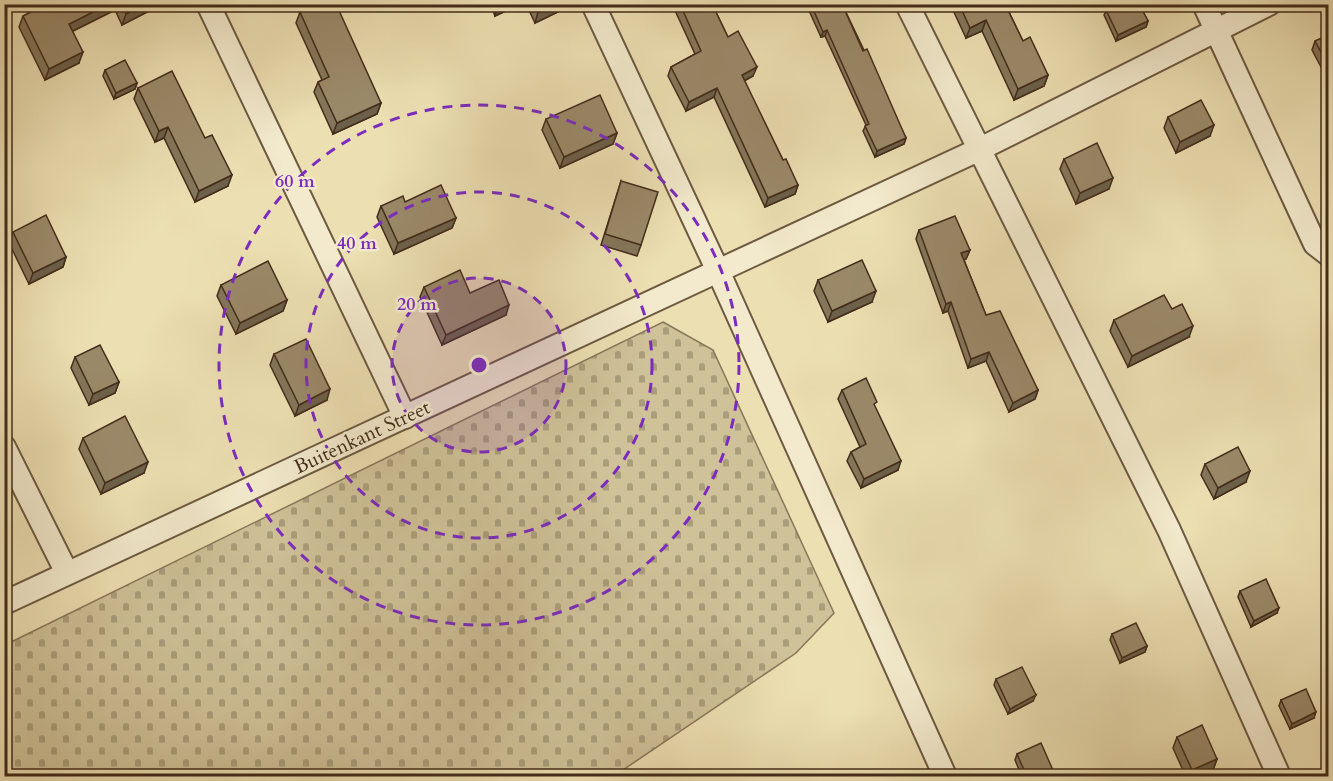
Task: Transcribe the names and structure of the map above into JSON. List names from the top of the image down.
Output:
{
  "streets": {
    "street": ["Buitenkant Street"]
  },
  "rings": ["60 m", "40 m", "20 m"]
}
